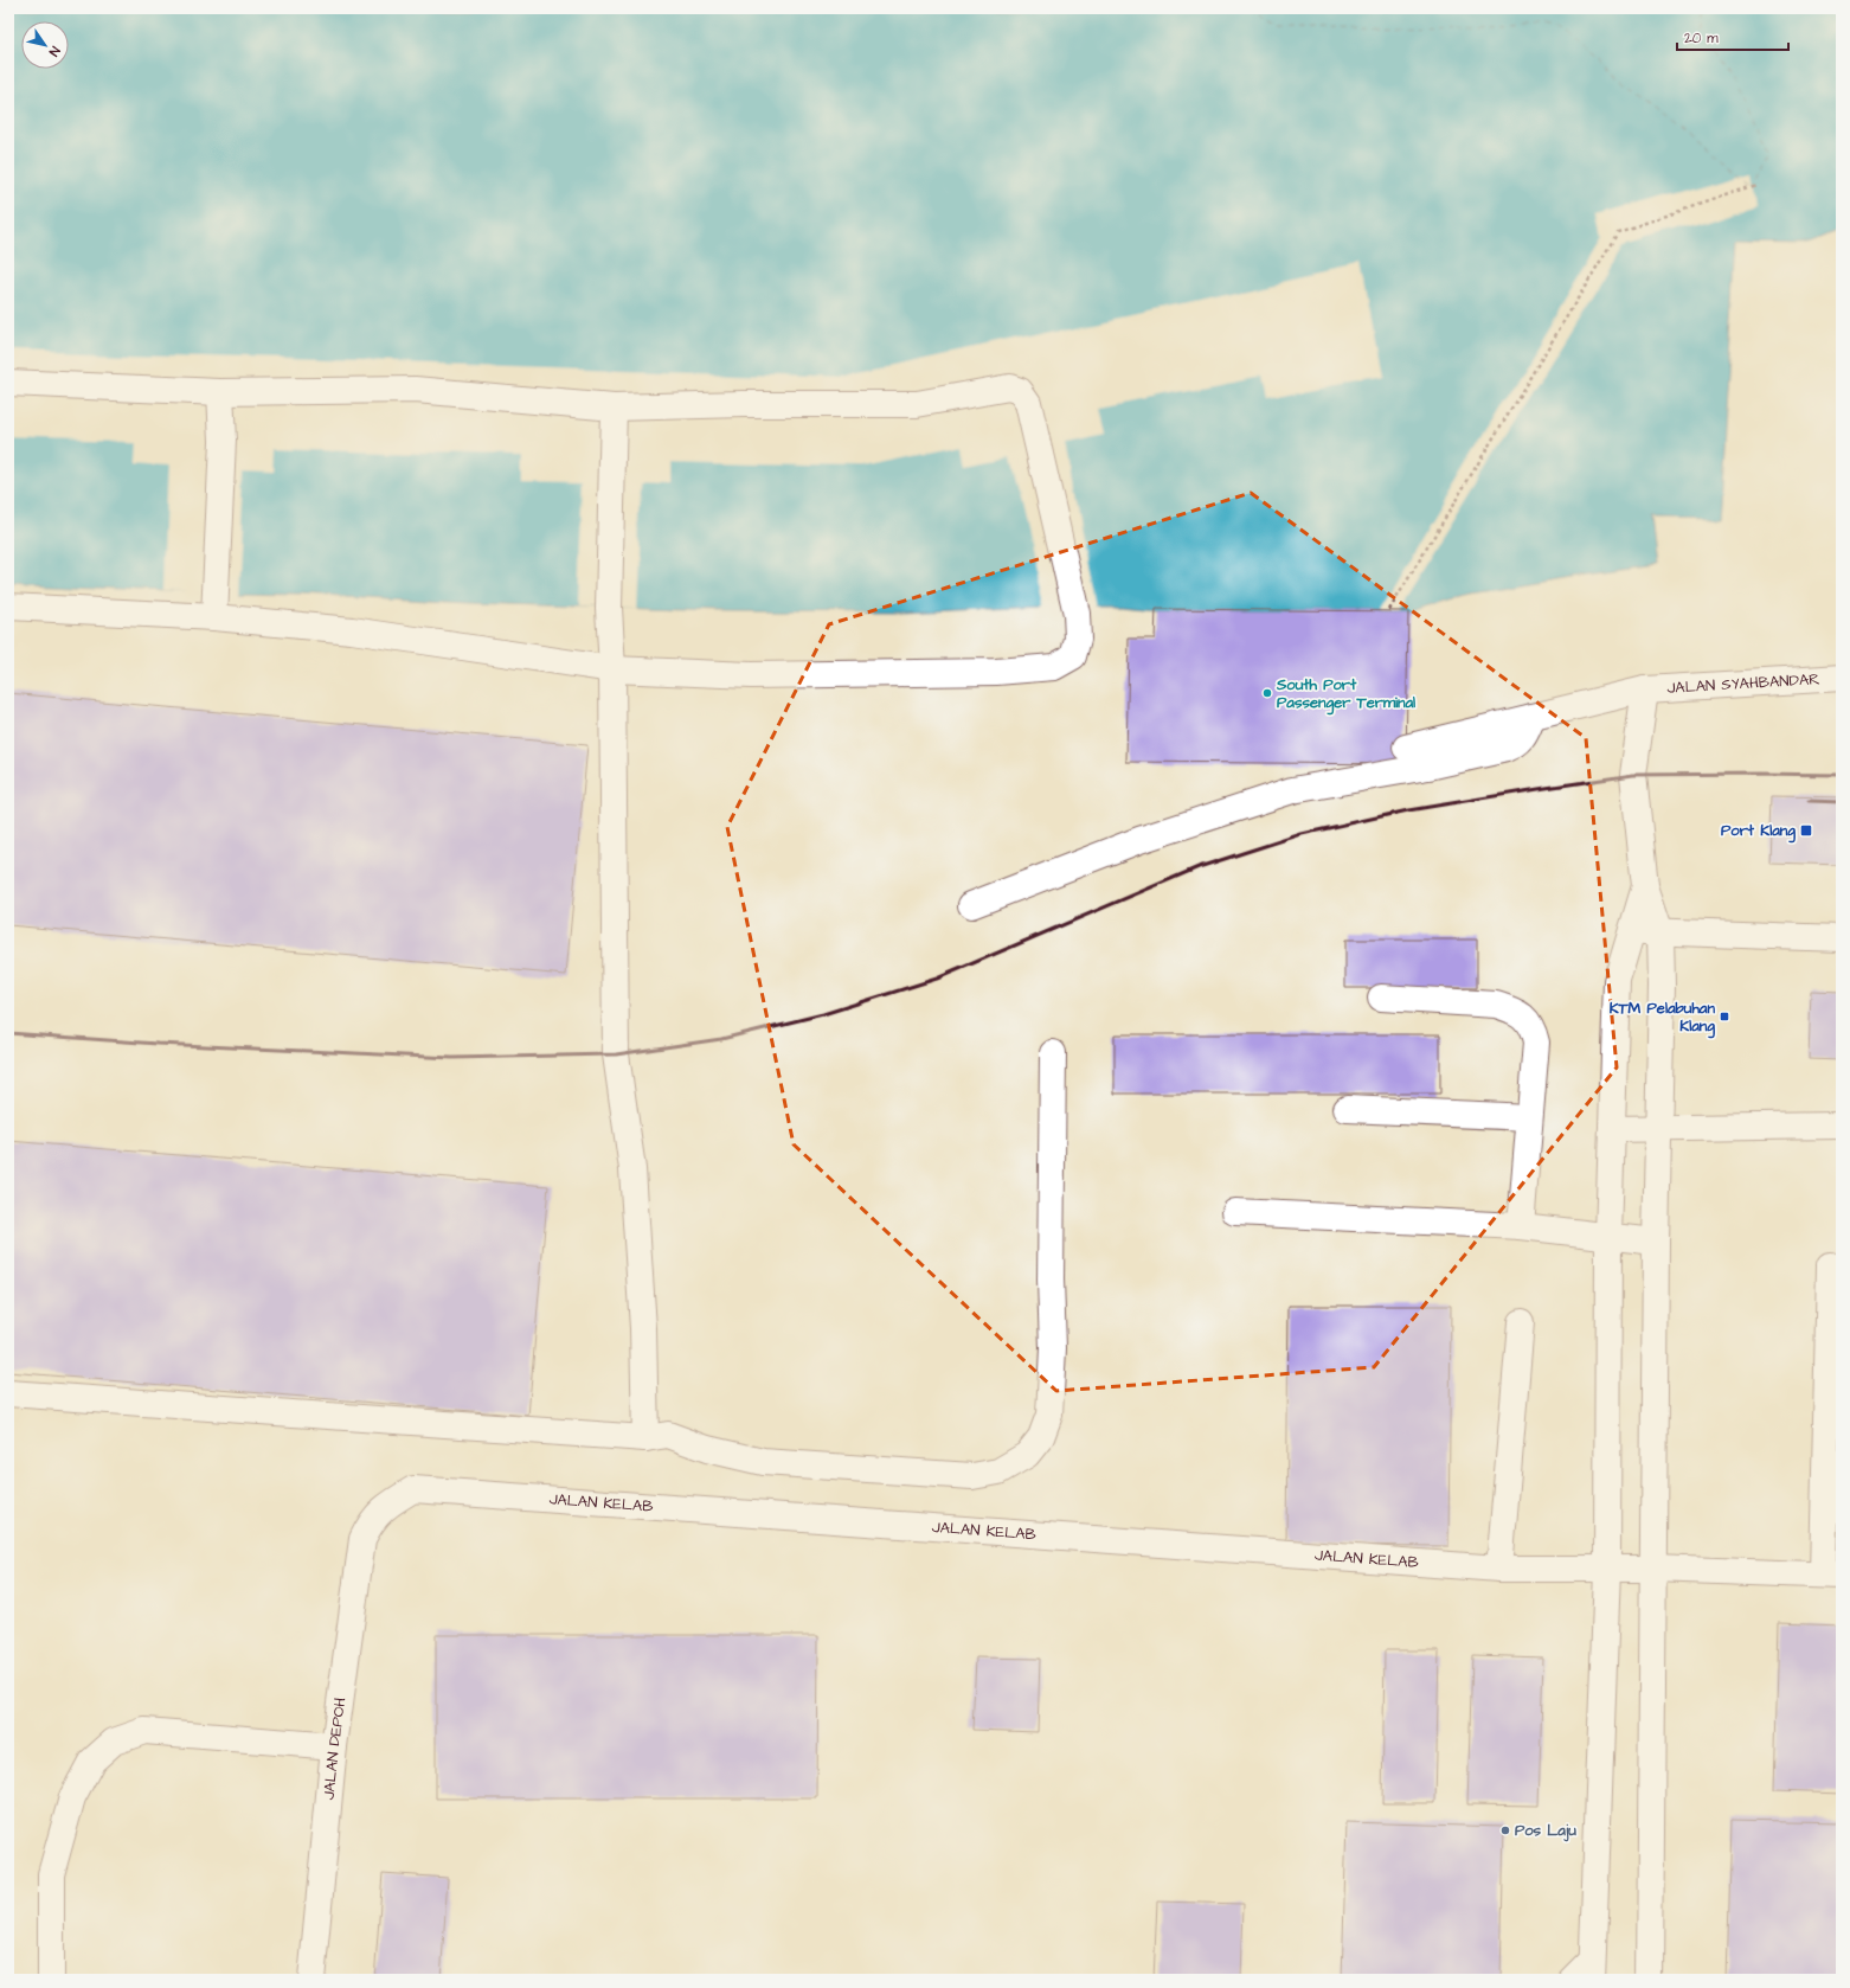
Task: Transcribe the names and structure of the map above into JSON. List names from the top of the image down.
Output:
{
  "streets": {
    "street": ["JALAN SYAHBANDAR", "JALAN KELAB", "JALAN DEPOH"]
  },
  "crossings": [
    ["JALAN KELAB", "JALAN DEPOH"]
  ],
  "places": {
    "other": ["South Port Passenger Terminal", "Pos Laju"],
    "transit": ["Port Klang", "KTM Pelabuhan Klang"]
  },
  "scale_bar": "20 m",
  "north": "bottom right"
}
